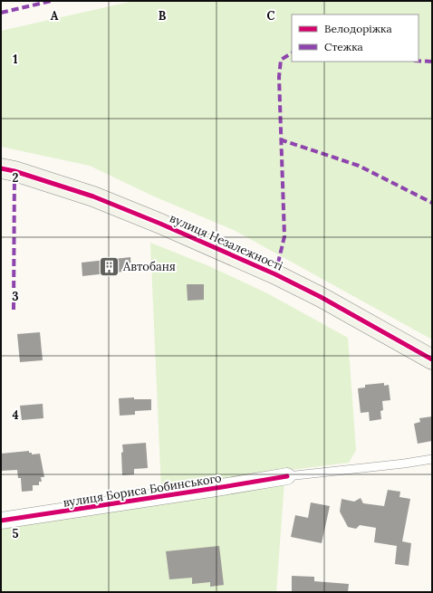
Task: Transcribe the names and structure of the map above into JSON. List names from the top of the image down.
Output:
{
  "streets": {
    "street": ["вулиця Незалежності", "вулиця Бориса Бобинського"]
  },
  "places": {
    "building": ["Автобаня"]
  },
  "legend": ["Велодоріжка", "Стежка"],
  "grid": {
    "columns": ["A", "B", "C"],
    "rows": [
      "1",
      "2",
      "3",
      "4",
      "5"
    ]
  }
}
